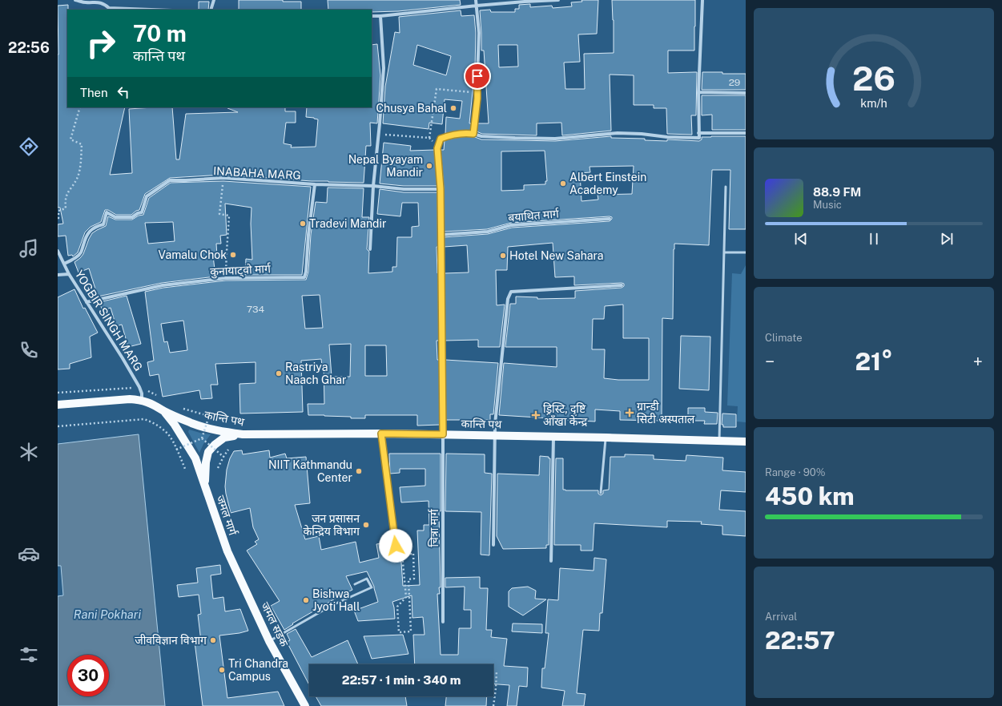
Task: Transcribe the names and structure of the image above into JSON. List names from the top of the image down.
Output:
{
  "streets": {
    "main road": ["कान्ति पथ", "जमल मार्ग", "जमल सडक"],
    "street": [
      "INABAHA MARG",
      "बयाथित मार्ग",
      "कुनायाट्वो मार्ग",
      "YOGBIR SINGH MARG",
      "चित्रा मार्ग"
    ]
  },
  "crossings": [
    ["INABAHA MARG", "कुनायाट्वो मार्ग"],
    ["INABAHA MARG", "YOGBIR SINGH MARG"],
    ["INABAHA MARG", "चित्रा मार्ग"],
    ["बयाथित मार्ग", "चित्रा मार्ग"],
    ["कुनायाट्वो मार्ग", "YOGBIR SINGH MARG"],
    ["YOGBIR SINGH MARG", "कान्ति पथ"],
    ["कान्ति पथ", "जमल मार्ग"],
    ["कान्ति पथ", "चित्रा मार्ग"],
    ["जमल मार्ग", "जमल सडक"]
  ],
  "water": ["Rani Pokhari"],
  "places": {
    "other": [
      "Chusya Bahal",
      "Nepal Byayam Mandir",
      "Albert Einstein Academy",
      "Tradevi Mandir",
      "Vamalu Chok",
      "Hotel New Sahara",
      "Rastriya Naach Ghar",
      "NIIT Kathmandu Center",
      "जन प्रसासन केन्द्रिय विभाग",
      "Bishwa Jyoti Hall",
      "जीवविज्ञान विभाग",
      "Tri Chandra Campus"
    ],
    "health": ["ग्रान्डी सिटी अस्पताल", "ड्रिस्टि, दृष्टि आँखा केन्द्र"]
  },
  "house_numbers": ["29", "734"],
  "page": {
    "tabs": "22:56",
    "turn": ["70 m", "कान्ति पथ"],
    "then": "Then",
    "song": ["88.9 FM", "Music"],
    "tile": [
      "Climate",
      ["Range · 90%", "450 km"],
      ["Arrival", "22:57"]
    ],
    "heat": ["−", "21°", "+"],
    "limit": "30",
    "trip": "22:57 · 1 min · 340 m",
    "gauge": ["26", "km/h"]
  }
}
